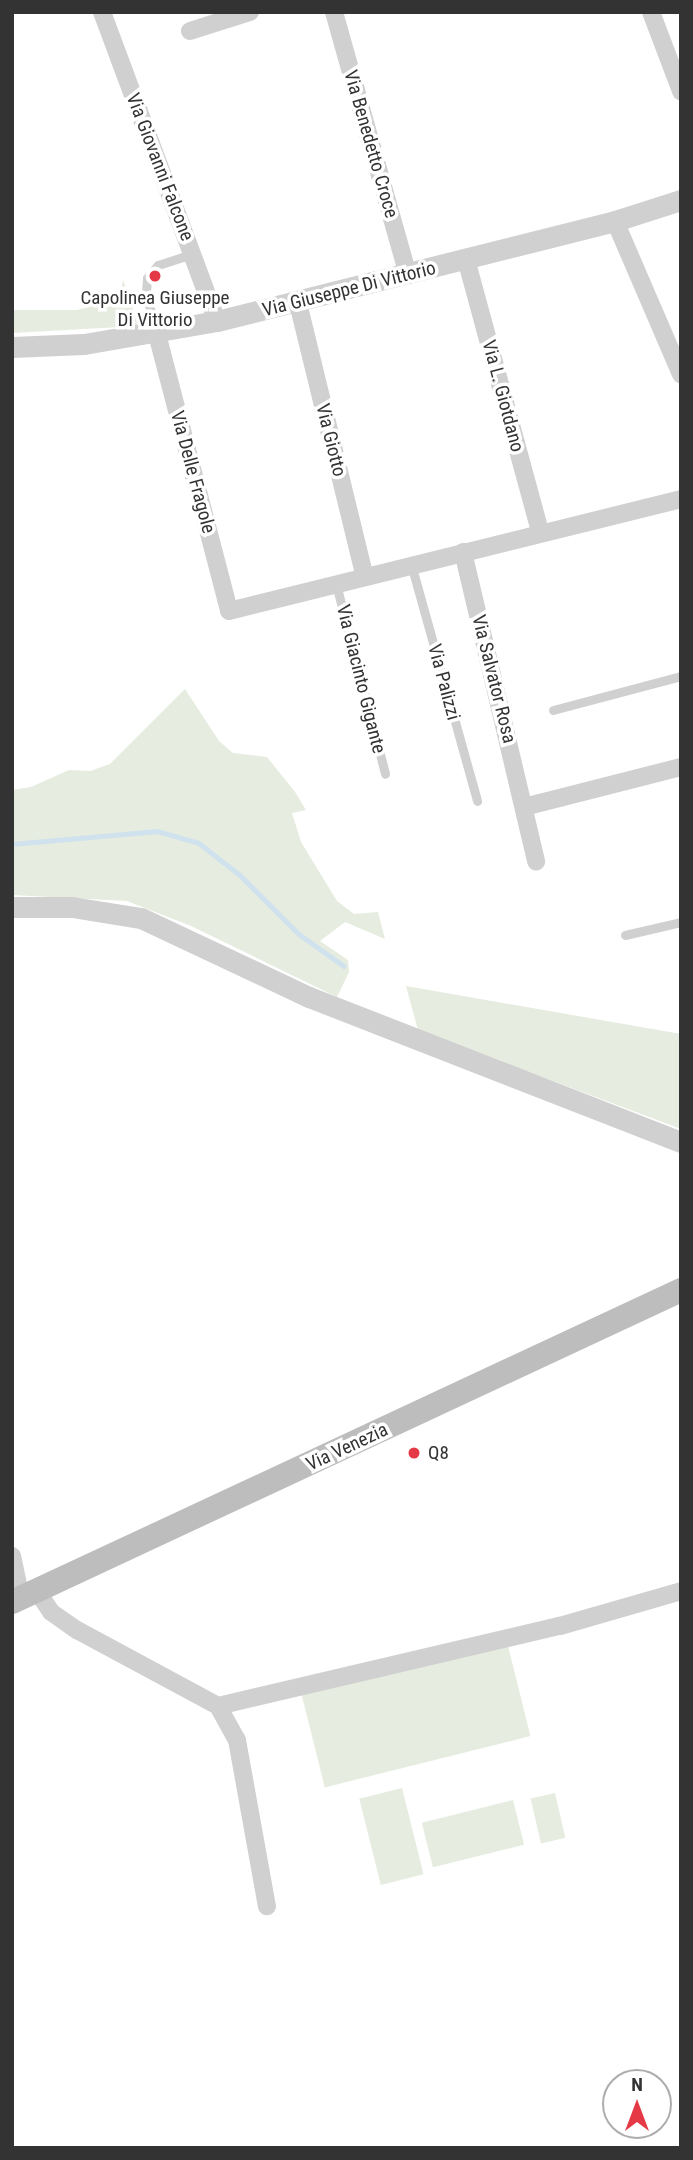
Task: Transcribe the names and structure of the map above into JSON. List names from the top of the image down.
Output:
{
  "streets": {
    "main road": ["Via Venezia"],
    "street": [
      "Via Benedetto Croce",
      "Via Giovanni Falcone",
      "Via Giuseppe Di Vittorio",
      "Via L. Giotdano",
      "Via Giotto",
      "Via Delle Fragole",
      "Via Salvator Rosa"
    ],
    "lane": ["Via Giacinto Gigante", "Via Palizzi"]
  },
  "crossings": [
    ["Via Benedetto Croce", "Via Giuseppe Di Vittorio"],
    ["Via Giovanni Falcone", "Via Giuseppe Di Vittorio"],
    ["Via Giuseppe Di Vittorio", "Via L. Giotdano"],
    ["Via Giuseppe Di Vittorio", "Via Giotto"],
    ["Via Giuseppe Di Vittorio", "Via Delle Fragole"],
    ["Via Delle Fragole", "Via Giacinto Gigante"]
  ],
  "places": ["Capolinea Giuseppe Di Vittorio", "Q8"],
  "north": "top"
}
